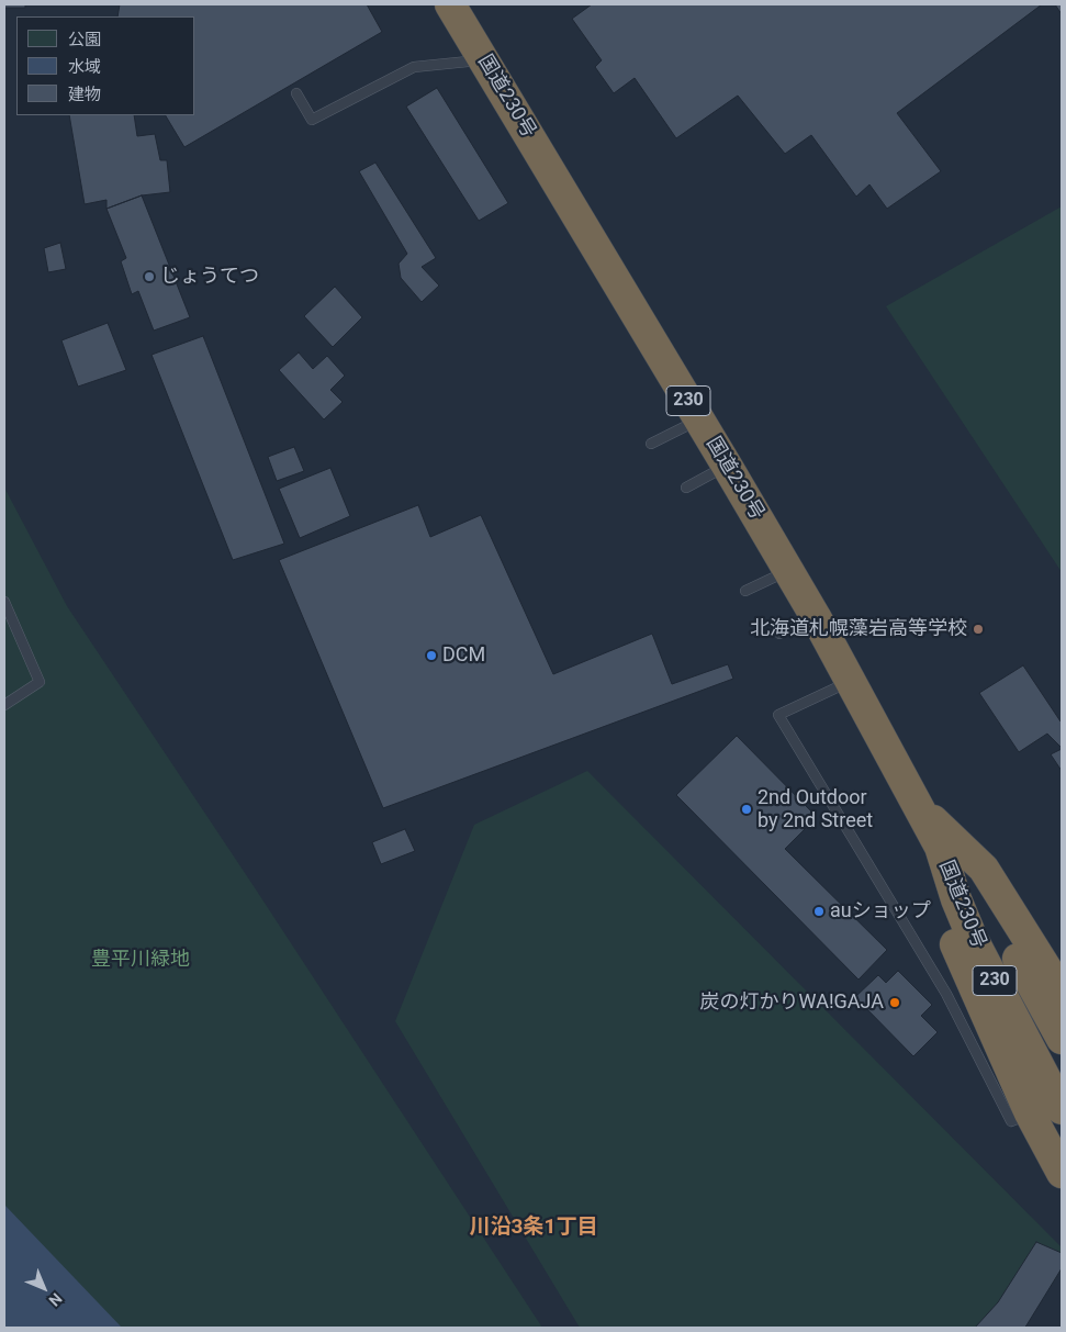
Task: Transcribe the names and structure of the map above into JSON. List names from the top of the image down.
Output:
{
  "streets": {
    "highway": ["国道230号", "230"]
  },
  "districts": ["川沿3条1丁目"],
  "parks": ["豊平川緑地"],
  "places": [
    "じょうてつ",
    "北海道札幌藻岩高等学校",
    "DCM",
    "2nd Outdoor by 2nd Street",
    "auショップ",
    "炭の灯かりWA!GAJA"
  ],
  "legend": ["公園", "水域", "建物"],
  "north": "bottom right"
}
